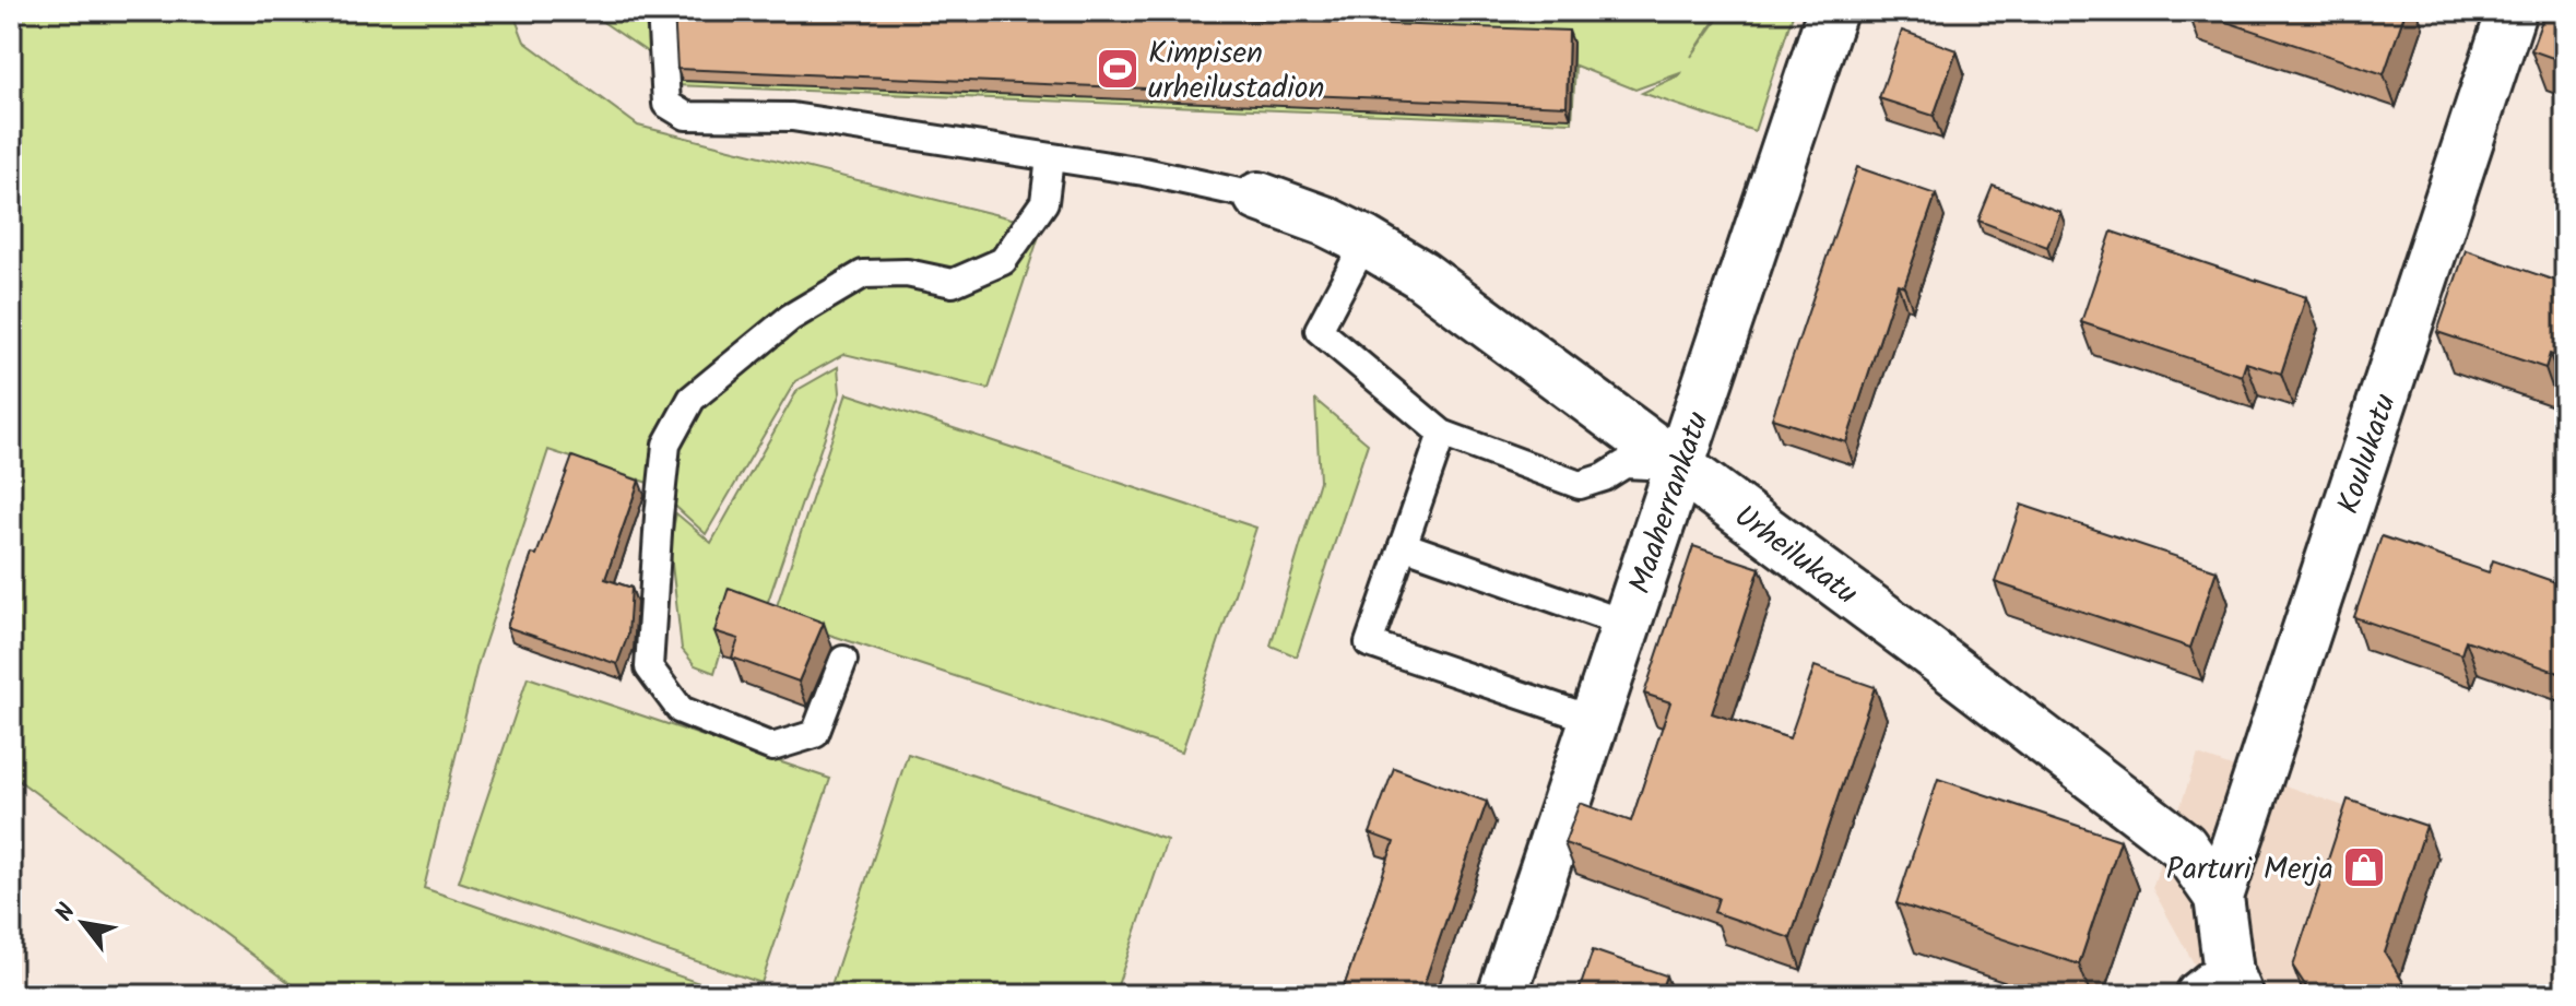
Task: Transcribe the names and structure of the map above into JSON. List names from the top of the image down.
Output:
{
  "streets": {
    "street": ["Koulukatu", "Maaherrankatu", "Urheilukatu"]
  },
  "crossings": [
    ["Koulukatu", "Urheilukatu"],
    ["Maaherrankatu", "Urheilukatu"]
  ],
  "places": {
    "sports": ["Kimpisen urheilustadion"],
    "shop": ["Parturi Merja"]
  },
  "north": "top left"
}
